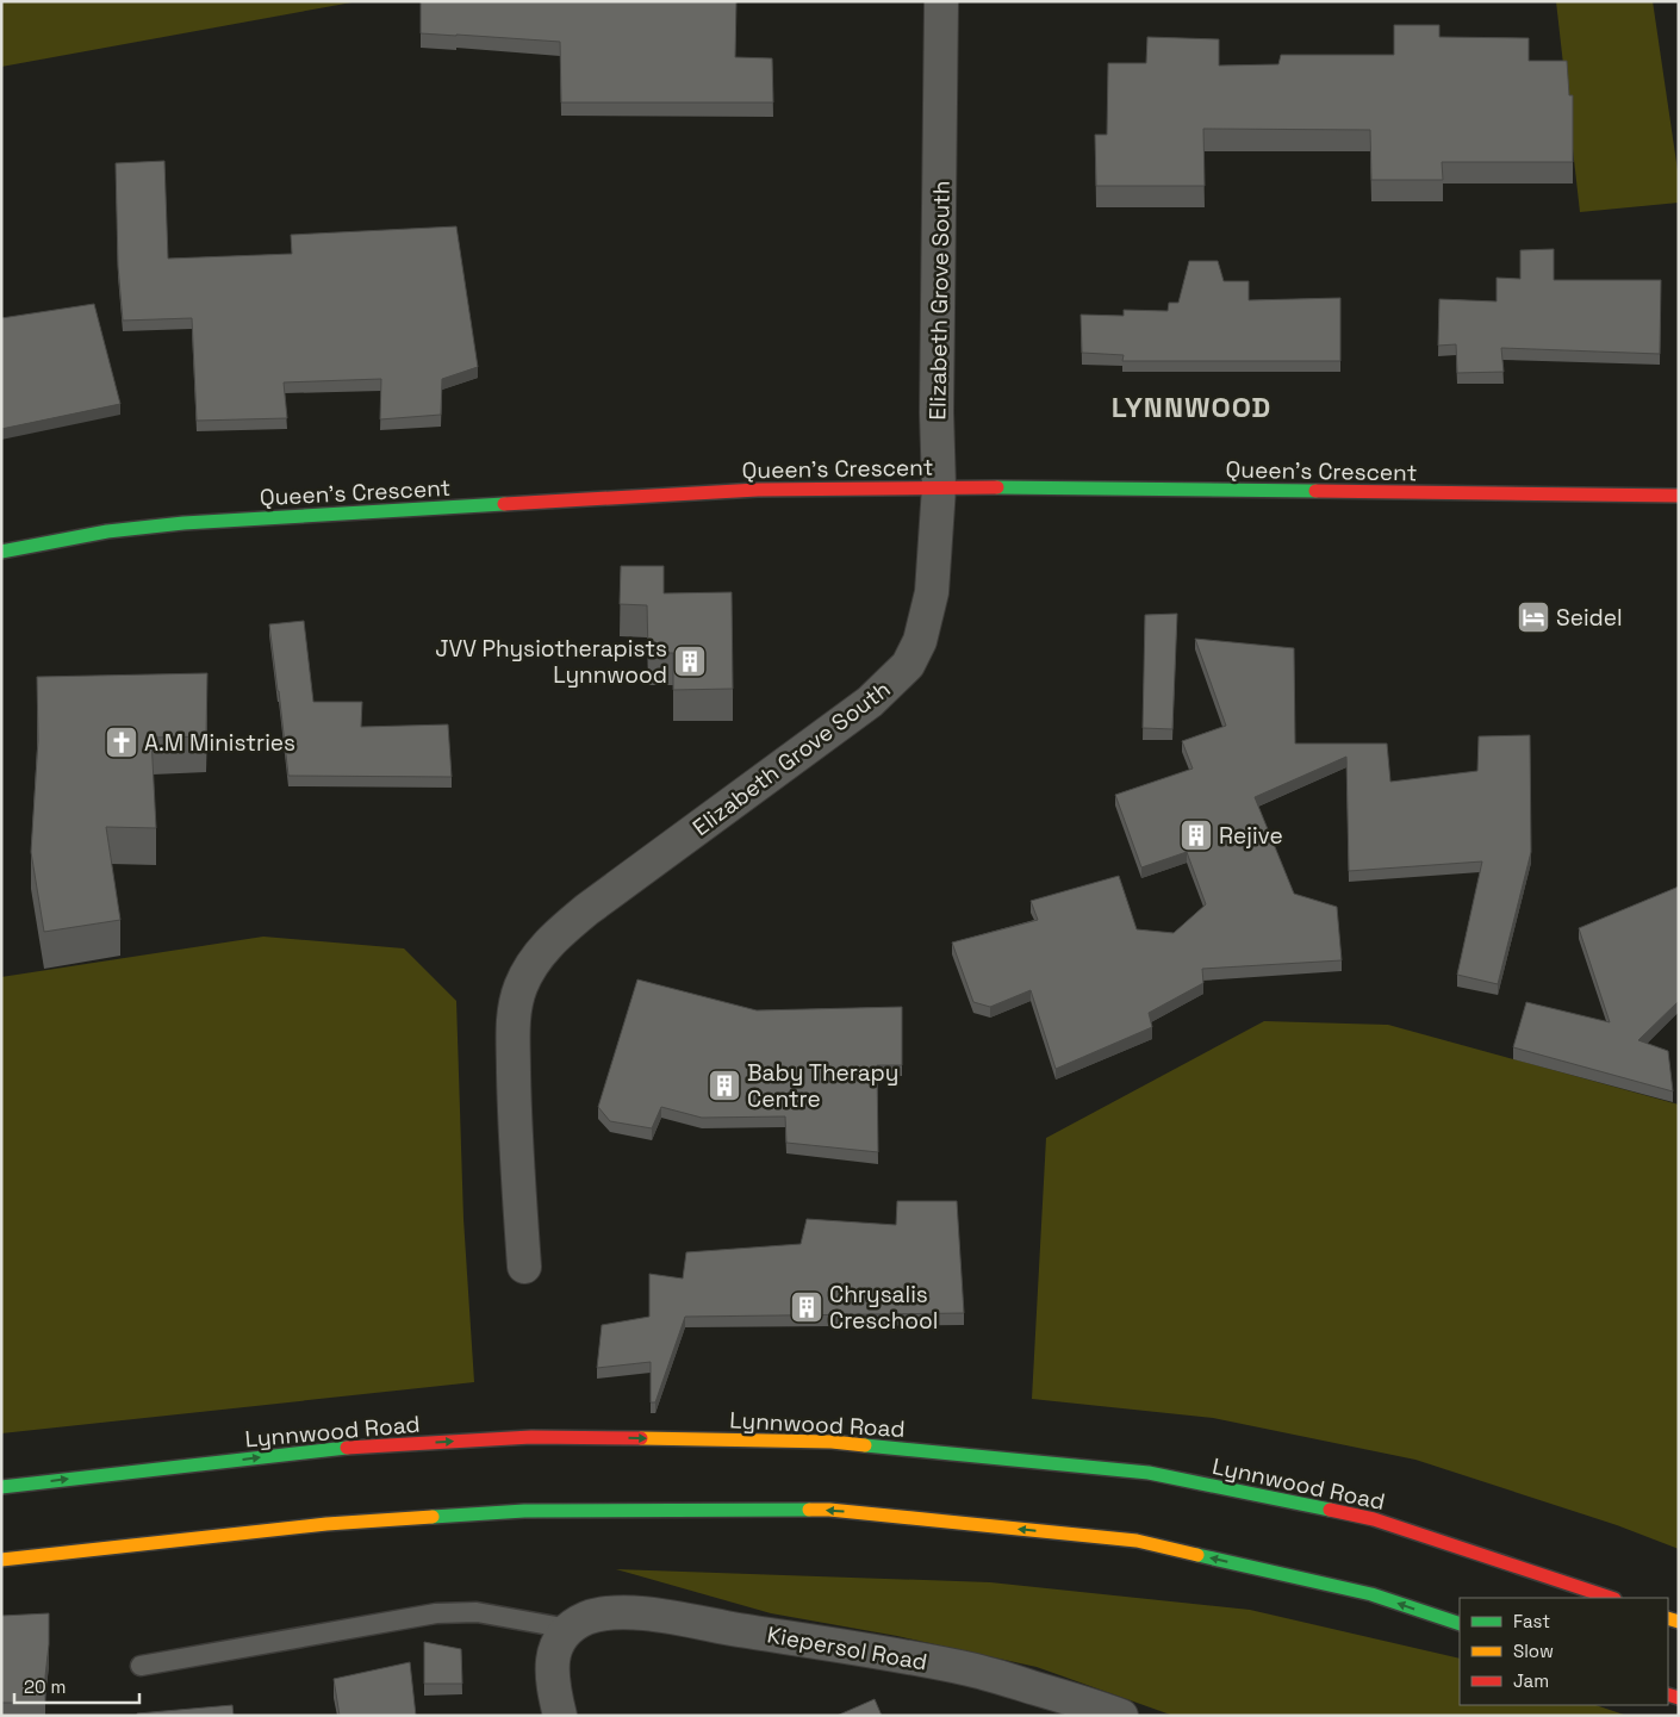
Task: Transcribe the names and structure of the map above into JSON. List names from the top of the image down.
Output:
{
  "streets": {
    "main road": ["Queen's Crescent", "Lynnwood Road"],
    "street": ["Elizabeth Grove South", "Kiepersol Road"]
  },
  "crossings": [
    ["Elizabeth Grove South", "Queen's Crescent"]
  ],
  "districts": ["LYNNWOOD"],
  "places": {
    "hotel": ["Seidel"],
    "building": [
      "JVV Physiotherapists Lynnwood",
      "Rejive",
      "Baby Therapy Centre",
      "Chrysalis Creschool"
    ],
    "church": ["A.M Ministries"]
  },
  "legend": ["Fast", "Slow", "Jam"],
  "scale_bar": "20 m"
}
